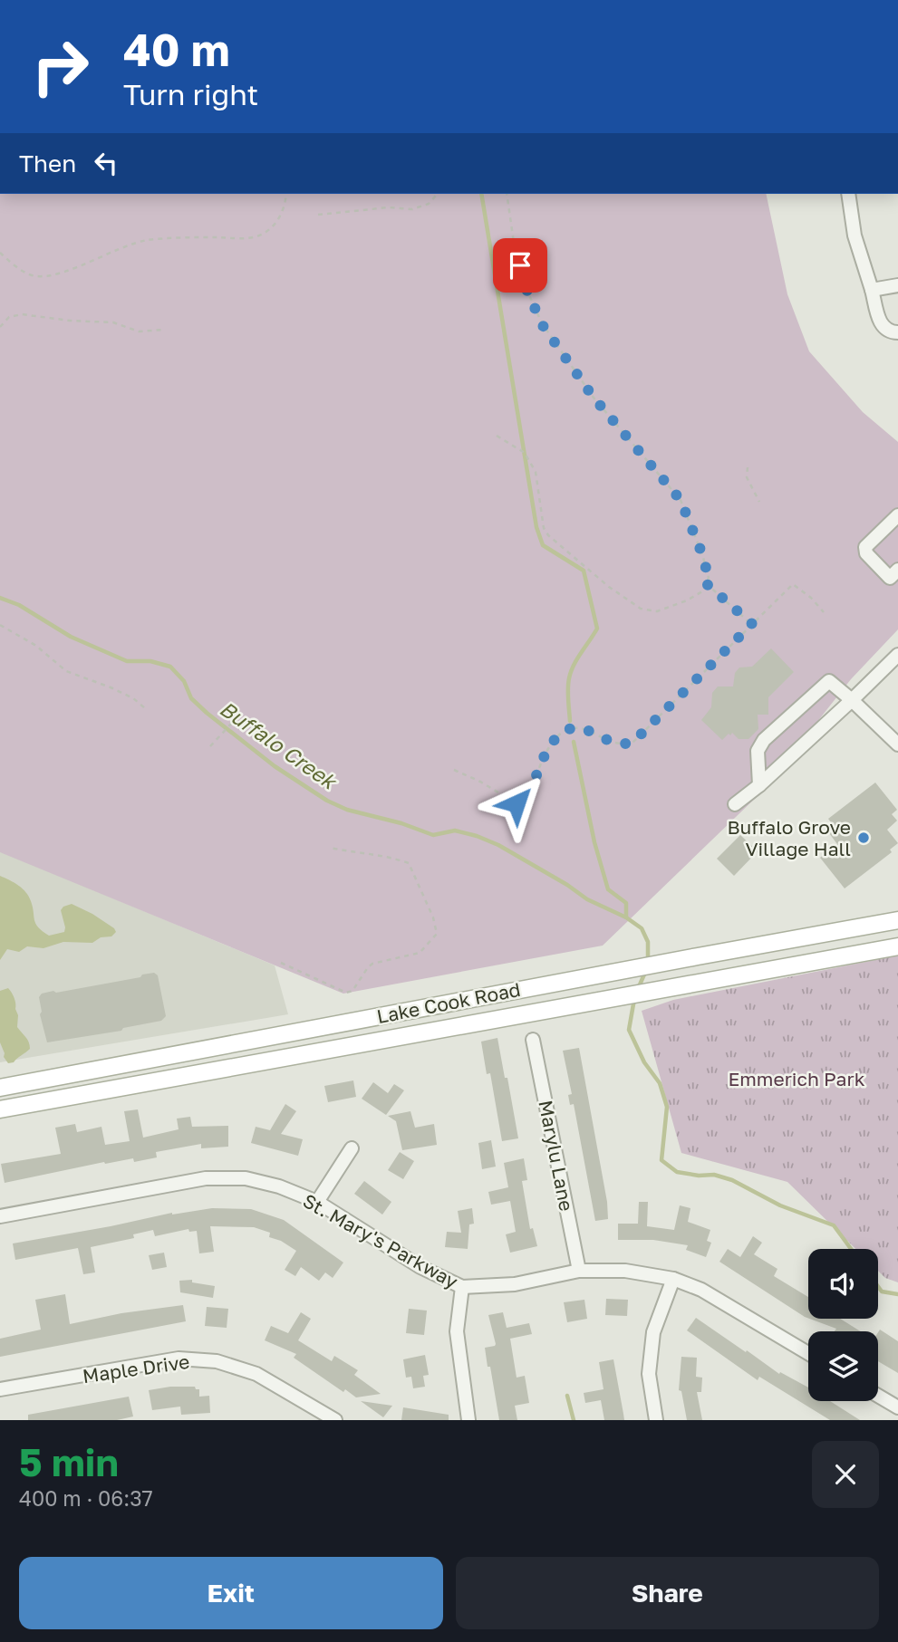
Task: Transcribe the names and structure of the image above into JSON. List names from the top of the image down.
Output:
{
  "streets": {
    "main road": ["Lake Cook Road"],
    "street": ["Marylu Lane", "St. Mary's Parkway", "Maple Drive"]
  },
  "crossings": [
    ["Marylu Lane", "St. Mary's Parkway"]
  ],
  "water": ["Buffalo Creek"],
  "parks": ["Emmerich Park"],
  "places": ["Buffalo Grove Village Hall"],
  "page": {
    "turn": ["40 m", "Turn right"],
    "then": "Then",
    "heading": ["5 min", "400 m · 06:37"],
    "buttons": ["Exit", "Share"]
  }
}
